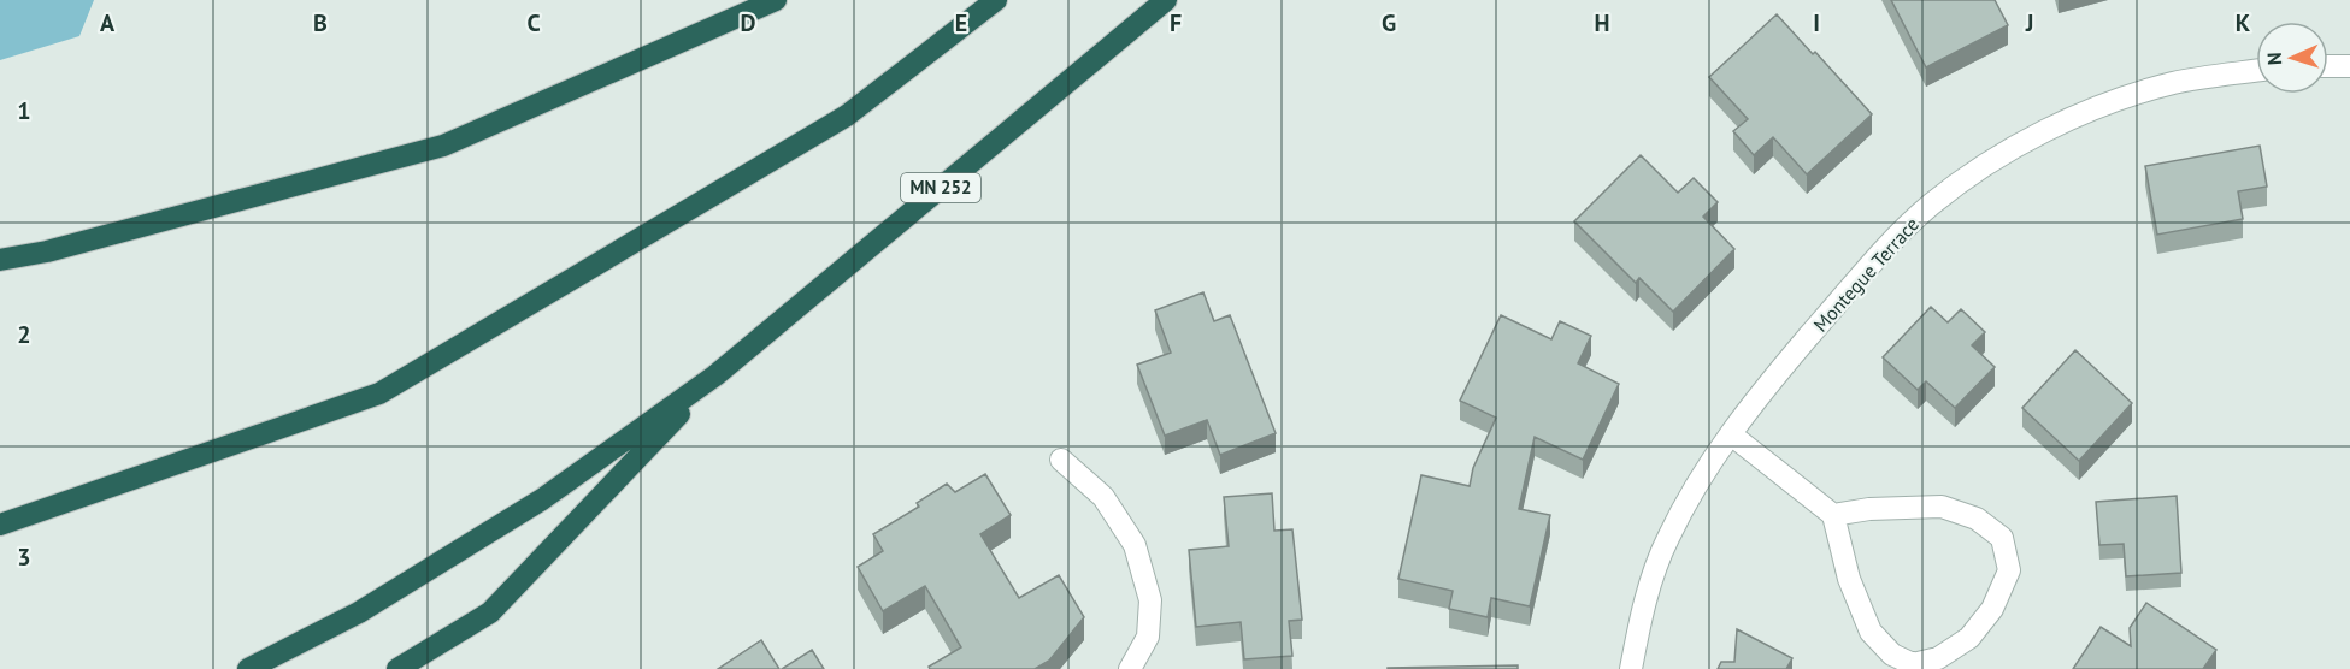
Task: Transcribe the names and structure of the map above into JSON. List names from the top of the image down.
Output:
{
  "streets": {
    "highway": ["MN 252"],
    "street": ["Montegue Terrace"]
  },
  "north": "left",
  "grid": {
    "columns": [
      "A",
      "B",
      "C",
      "D",
      "E",
      "F",
      "G",
      "H",
      "I",
      "J",
      "K"
    ],
    "rows": ["1", "2", "3"]
  }
}
